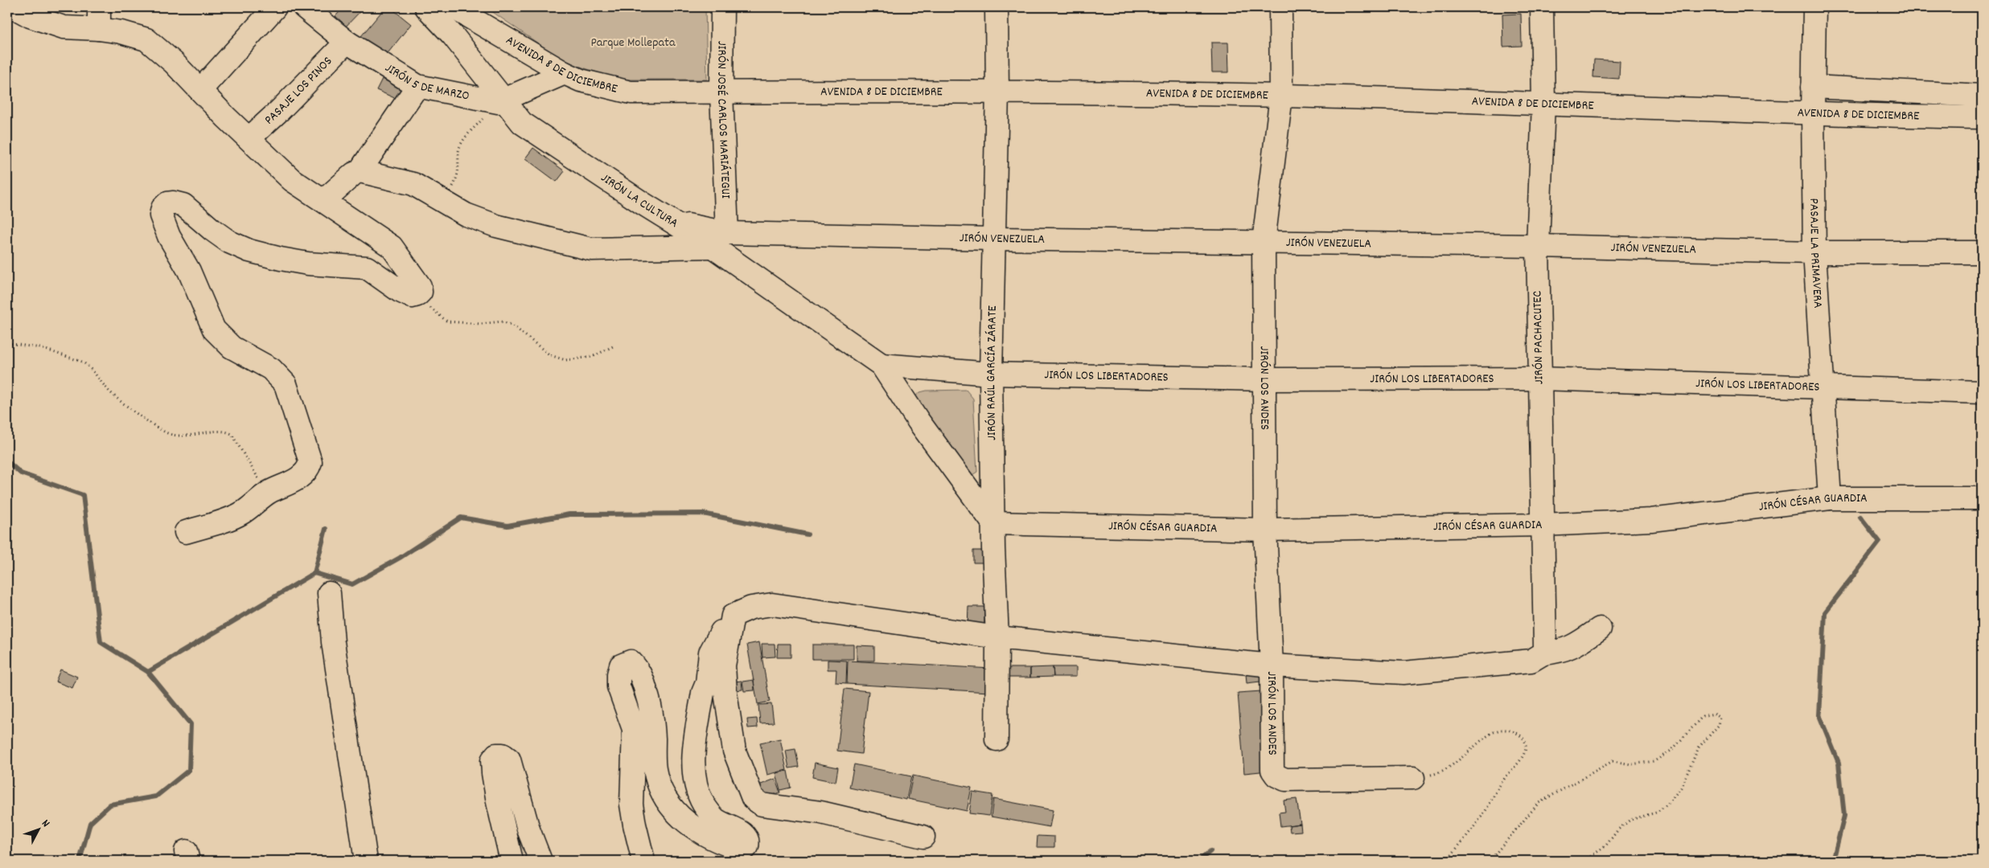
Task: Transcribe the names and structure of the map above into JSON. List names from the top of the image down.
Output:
{
  "streets": {
    "street": [
      "AVENIDA 8 DE DICIEMBRE",
      "JIRÓN 5 DE MARZO",
      "PASAJE LOS PINOS",
      "JIRÓN JOSÉ CARLOS MARIÁTEGUI",
      "JIRÓN LA CULTURA",
      "JIRÓN VENEZUELA",
      "PASAJE LA PRIMAVERA",
      "JIRÓN PACHACUTEC",
      "JIRÓN RAÚL GARCÍA ZÁRATE",
      "JIRÓN LOS LIBERTADORES",
      "JIRÓN LOS ANDES",
      "JIRÓN CÉSAR GUARDIA"
    ]
  },
  "crossings": [
    ["AVENIDA 8 DE DICIEMBRE", "JIRÓN JOSÉ CARLOS MARIÁTEGUI"],
    ["AVENIDA 8 DE DICIEMBRE", "PASAJE LA PRIMAVERA"],
    ["AVENIDA 8 DE DICIEMBRE", "JIRÓN PACHACUTEC"],
    ["AVENIDA 8 DE DICIEMBRE", "JIRÓN RAÚL GARCÍA ZÁRATE"],
    ["AVENIDA 8 DE DICIEMBRE", "JIRÓN LOS ANDES"],
    ["JIRÓN 5 DE MARZO", "PASAJE LOS PINOS"],
    ["JIRÓN 5 DE MARZO", "JIRÓN LA CULTURA"],
    ["JIRÓN JOSÉ CARLOS MARIÁTEGUI", "JIRÓN LA CULTURA"],
    ["JIRÓN JOSÉ CARLOS MARIÁTEGUI", "JIRÓN VENEZUELA"],
    ["JIRÓN LA CULTURA", "JIRÓN VENEZUELA"],
    ["JIRÓN LA CULTURA", "JIRÓN LOS LIBERTADORES"],
    ["JIRÓN VENEZUELA", "PASAJE LA PRIMAVERA"],
    ["JIRÓN VENEZUELA", "JIRÓN PACHACUTEC"],
    ["JIRÓN VENEZUELA", "JIRÓN RAÚL GARCÍA ZÁRATE"],
    ["JIRÓN VENEZUELA", "JIRÓN LOS ANDES"],
    ["PASAJE LA PRIMAVERA", "JIRÓN LOS LIBERTADORES"],
    ["PASAJE LA PRIMAVERA", "JIRÓN CÉSAR GUARDIA"],
    ["JIRÓN PACHACUTEC", "JIRÓN LOS LIBERTADORES"],
    ["JIRÓN PACHACUTEC", "JIRÓN CÉSAR GUARDIA"],
    ["JIRÓN RAÚL GARCÍA ZÁRATE", "JIRÓN LOS LIBERTADORES"],
    ["JIRÓN RAÚL GARCÍA ZÁRATE", "JIRÓN CÉSAR GUARDIA"],
    ["JIRÓN LOS LIBERTADORES", "JIRÓN LOS ANDES"],
    ["JIRÓN LOS ANDES", "JIRÓN CÉSAR GUARDIA"]
  ],
  "parks": ["Parque Mollepata"],
  "north": "top right"
}
